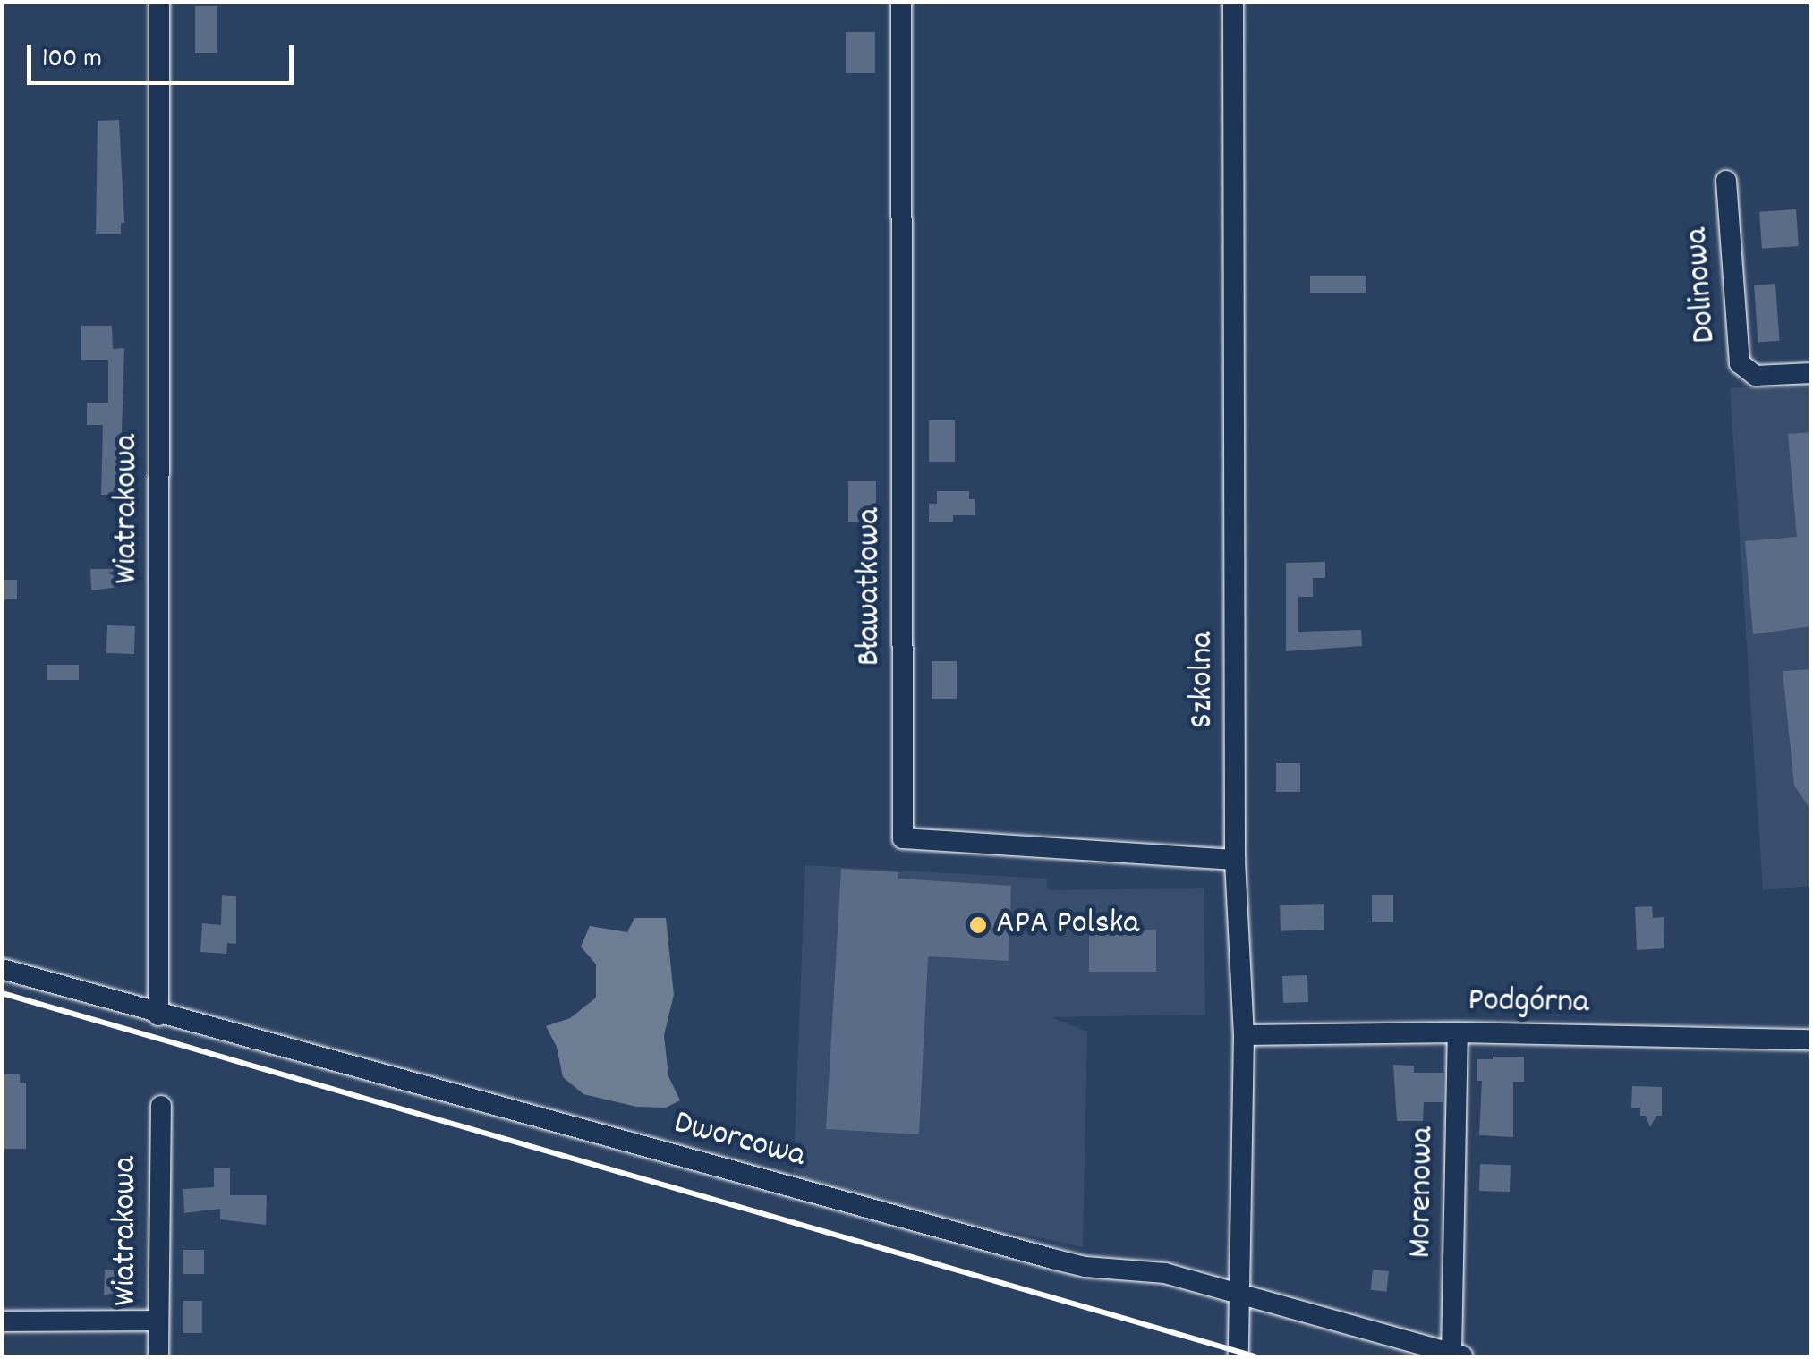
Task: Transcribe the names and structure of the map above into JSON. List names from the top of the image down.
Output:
{
  "streets": {
    "street": [
      "Dolinowa",
      "Wiatrakowa",
      "Bławatkowa",
      "Szkolna",
      "Podgórna",
      "Dworcowa",
      "Morenowa"
    ]
  },
  "crossings": [
    ["Wiatrakowa", "Dworcowa"],
    ["Bławatkowa", "Szkolna"],
    ["Szkolna", "Podgórna"],
    ["Szkolna", "Dworcowa"],
    ["Podgórna", "Morenowa"],
    ["Dworcowa", "Morenowa"]
  ],
  "places": ["APA Polska"],
  "scale_bar": "100 m"
}
